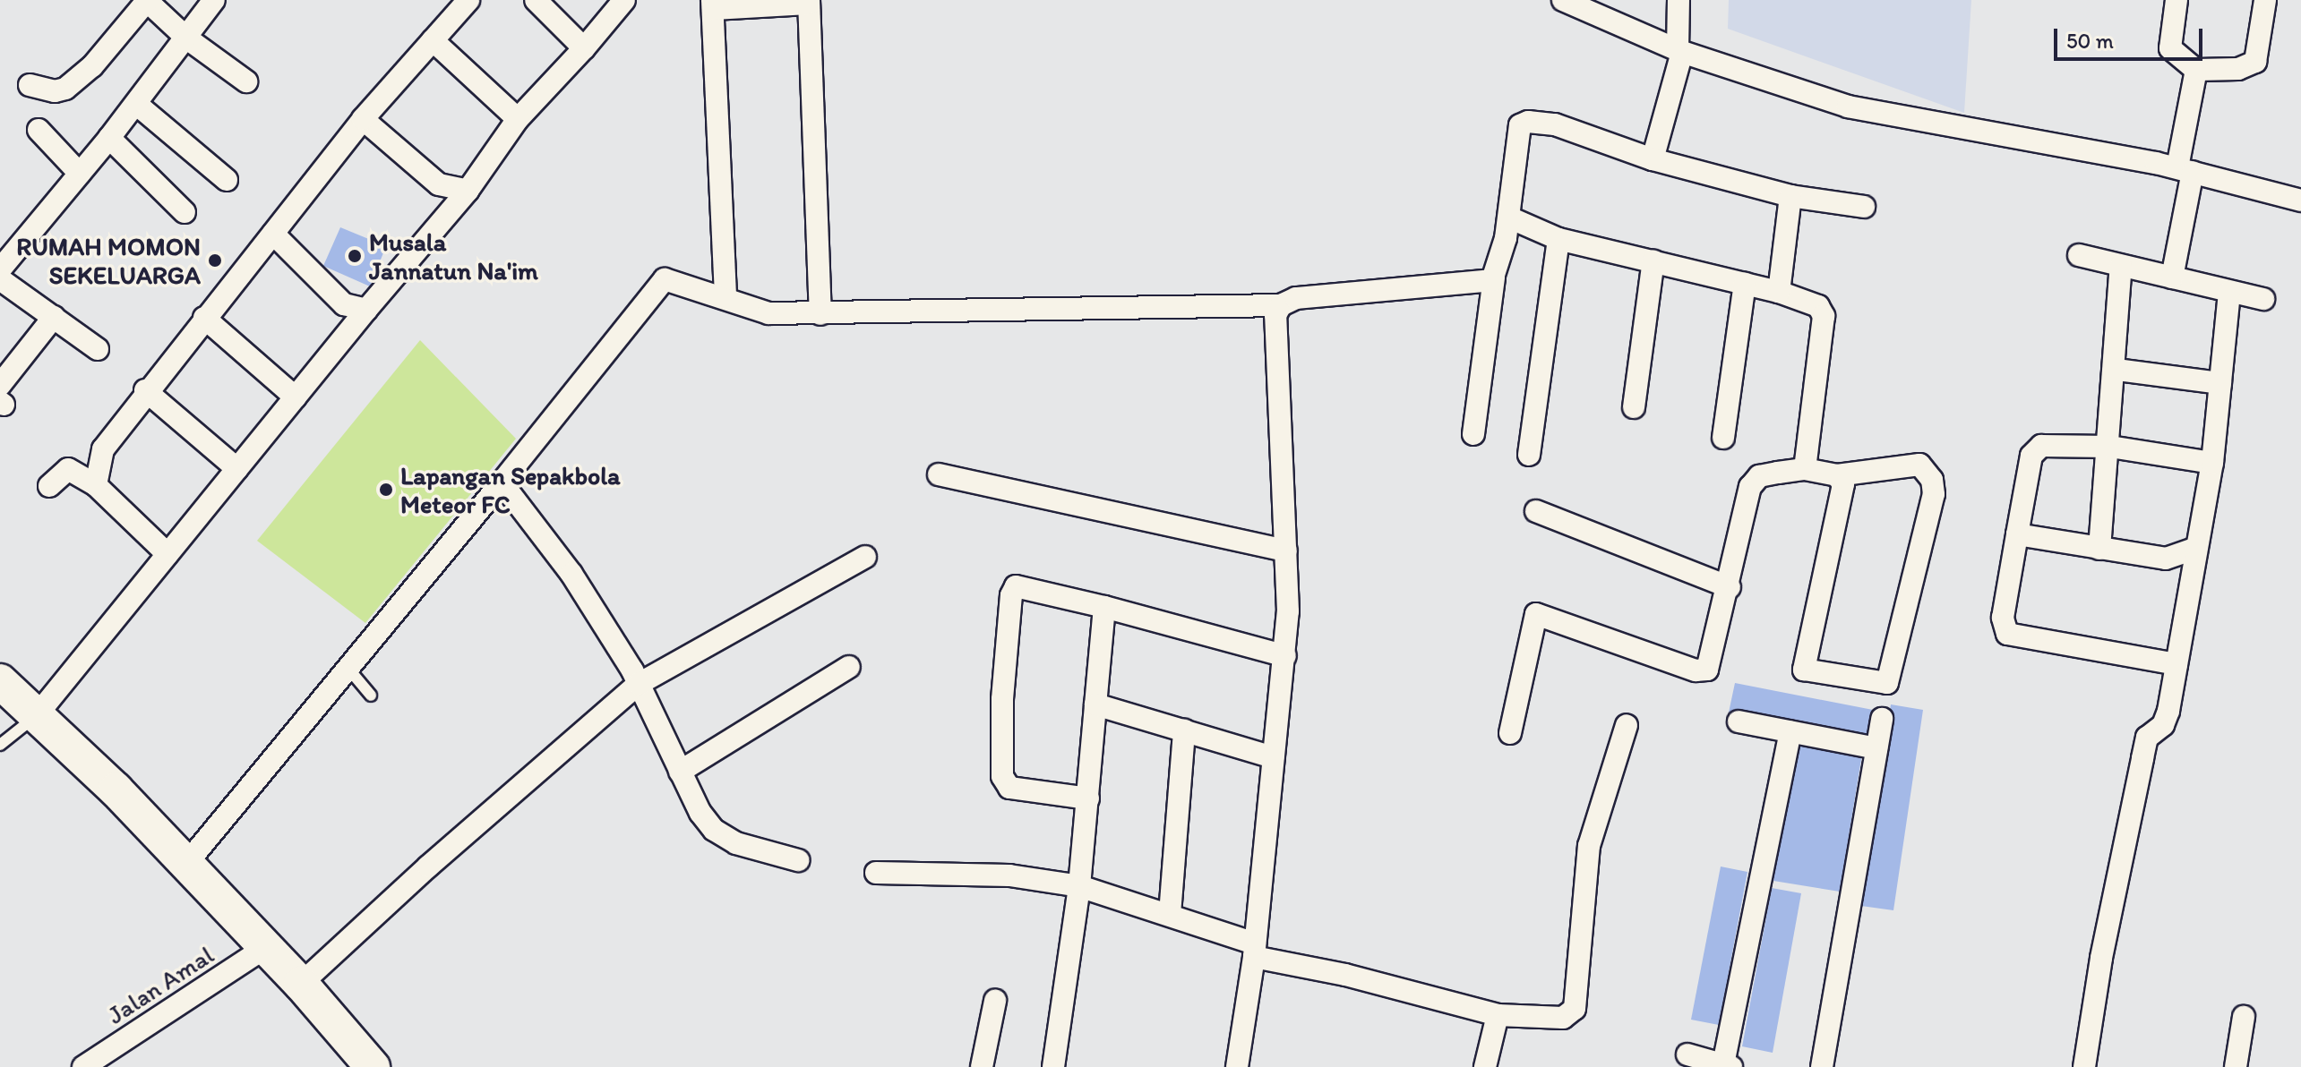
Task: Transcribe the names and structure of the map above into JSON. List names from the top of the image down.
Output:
{
  "streets": {
    "street": ["Jalan Amal"]
  },
  "places": ["Musala Jannatun Na'im", "RUMAH MOMON SEKELUARGA", "Lapangan Sepakbola Meteor FC"],
  "scale_bar": "50 m"
}
